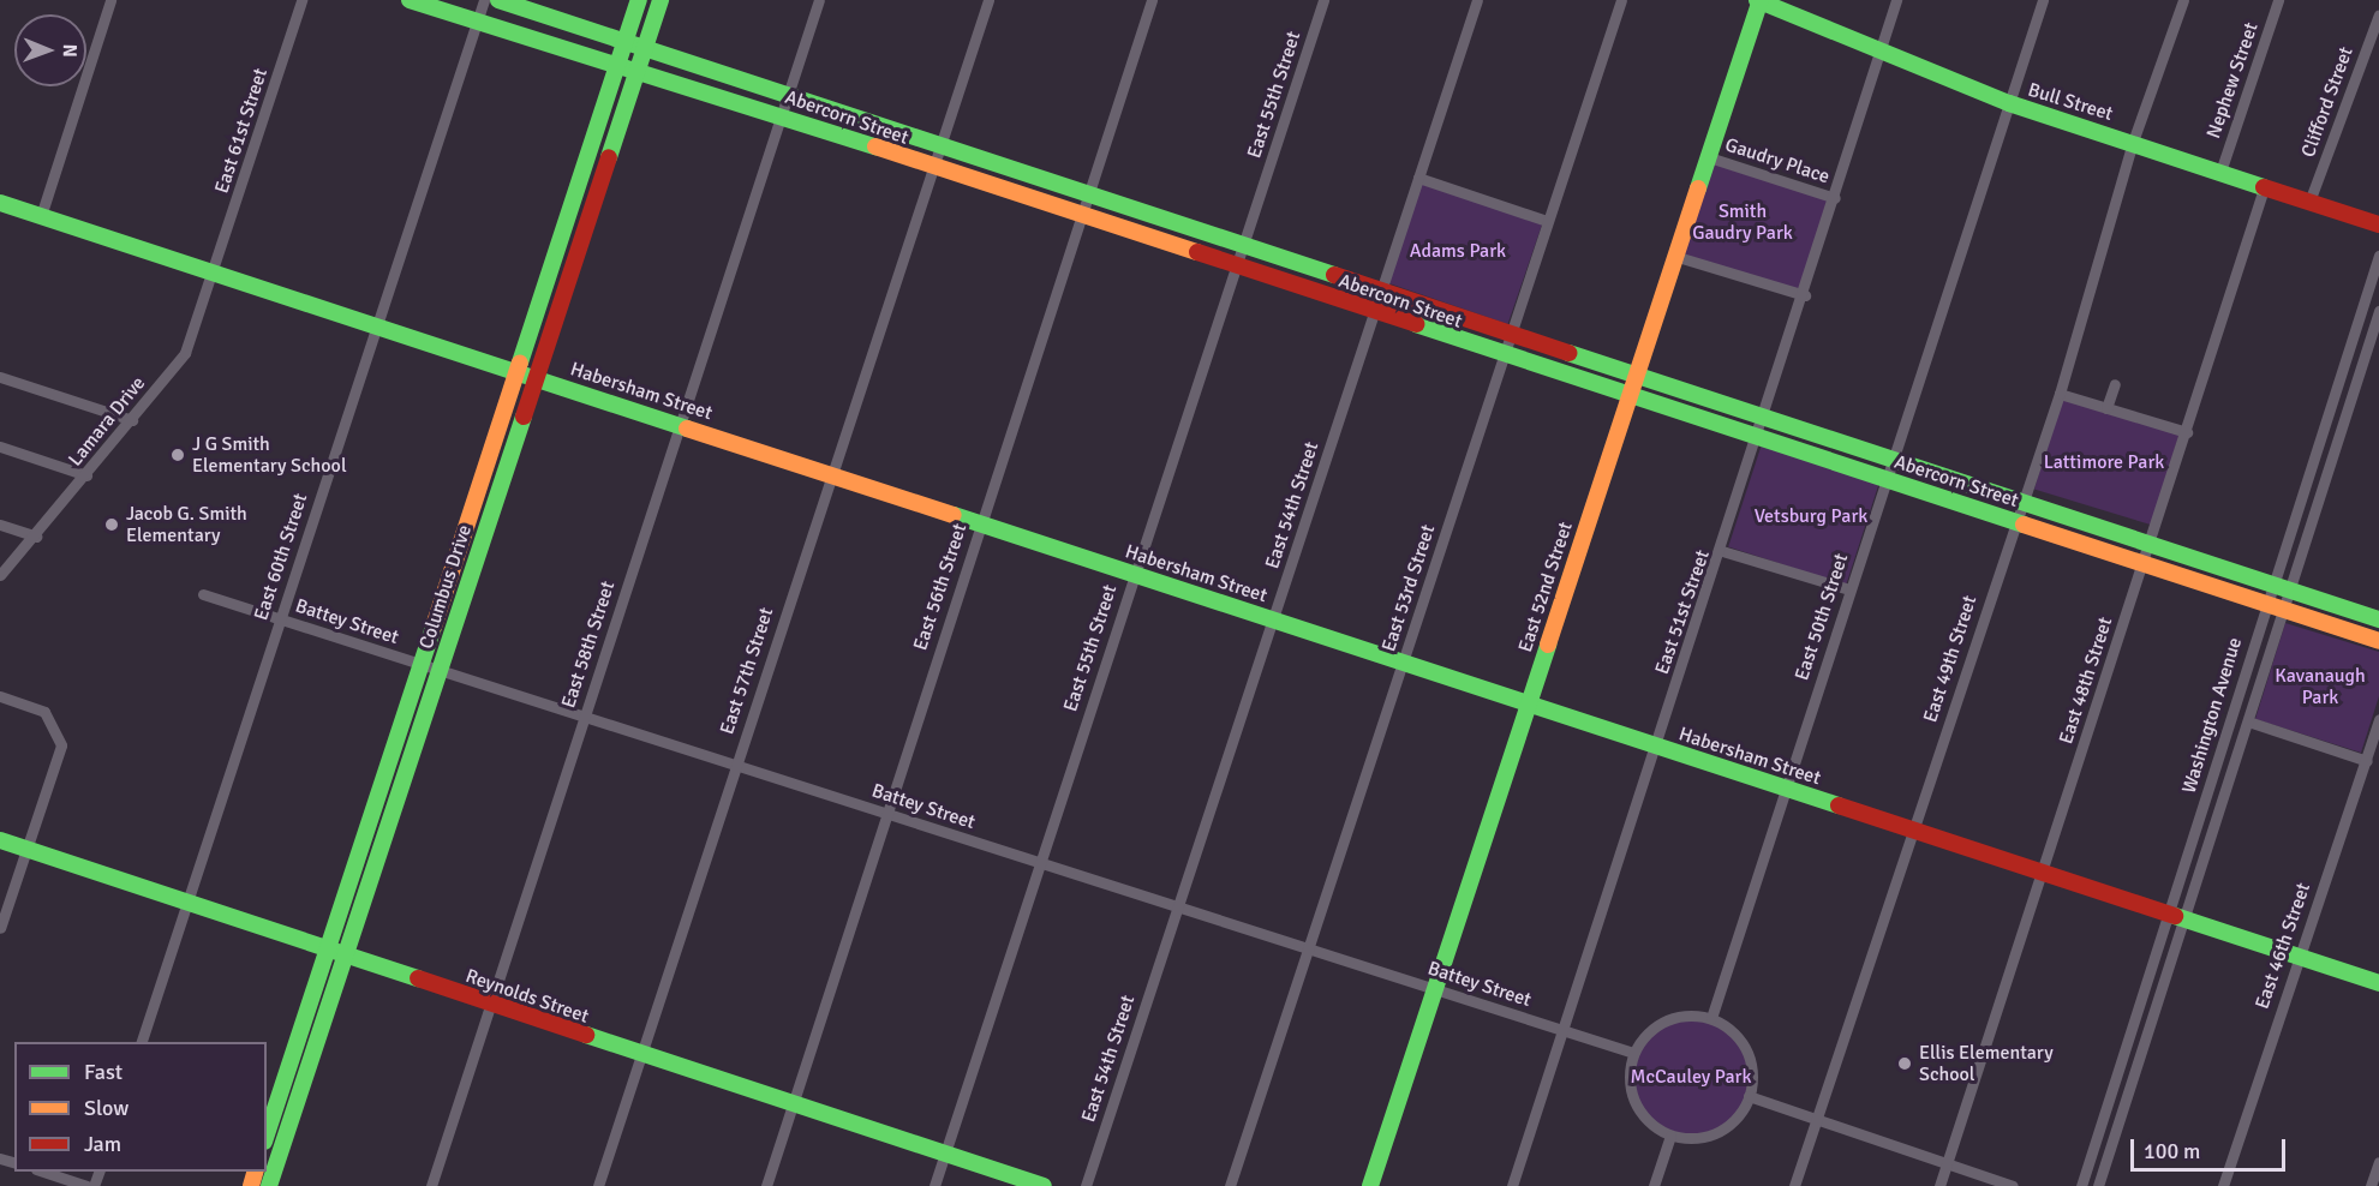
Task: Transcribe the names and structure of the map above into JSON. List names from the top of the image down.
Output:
{
  "streets": {
    "street": [
      "Nephew Street",
      "East 55th Street",
      "Bull Street",
      "Clifford Street",
      "Abercorn Street",
      "East 61st Street",
      "Gaudry Place",
      "Habersham Street",
      "Lamara Drive",
      "East 54th Street",
      "East 60th Street",
      "Columbus Drive",
      "East 56th Street",
      "East 52nd Street",
      "East 53rd Street",
      "East 51st Street",
      "East 50th Street",
      "Battey Street",
      "East 58th Street",
      "East 49th Street",
      "East 57th Street",
      "East 48th Street",
      "Washington Avenue",
      "East 46th Street",
      "Reynolds Street"
    ]
  },
  "crossings": [
    ["Nephew Street", "Bull Street"],
    ["East 55th Street", "Abercorn Street"],
    ["East 55th Street", "Habersham Street"],
    ["East 55th Street", "Battey Street"],
    ["East 55th Street", "Reynolds Street"],
    ["Bull Street", "Clifford Street"],
    ["Bull Street", "East 52nd Street"],
    ["Bull Street", "East 51st Street"],
    ["Bull Street", "East 50th Street"],
    ["Bull Street", "East 49th Street"],
    ["Bull Street", "East 48th Street"],
    ["Abercorn Street", "East 54th Street"],
    ["Abercorn Street", "East 60th Street"],
    ["Abercorn Street", "Columbus Drive"],
    ["Abercorn Street", "East 56th Street"],
    ["Abercorn Street", "East 52nd Street"],
    ["Abercorn Street", "East 53rd Street"],
    ["Abercorn Street", "East 51st Street"],
    ["Abercorn Street", "East 50th Street"],
    ["Abercorn Street", "East 58th Street"],
    ["Abercorn Street", "East 49th Street"],
    ["Abercorn Street", "East 57th Street"],
    ["Abercorn Street", "East 48th Street"],
    ["Abercorn Street", "Washington Avenue"],
    ["East 61st Street", "Habersham Street"],
    ["East 61st Street", "Lamara Drive"],
    ["Gaudry Place", "East 52nd Street"],
    ["Gaudry Place", "East 51st Street"],
    ["Habersham Street", "Lamara Drive"],
    ["Habersham Street", "East 54th Street"],
    ["Habersham Street", "East 60th Street"],
    ["Habersham Street", "Columbus Drive"],
    ["Habersham Street", "East 56th Street"],
    ["Habersham Street", "East 52nd Street"],
    ["Habersham Street", "East 53rd Street"],
    ["Habersham Street", "East 51st Street"],
    ["Habersham Street", "East 50th Street"],
    ["Habersham Street", "East 58th Street"],
    ["Habersham Street", "East 49th Street"],
    ["Habersham Street", "East 57th Street"],
    ["Habersham Street", "East 48th Street"],
    ["Habersham Street", "Washington Avenue"],
    ["Habersham Street", "East 46th Street"],
    ["East 54th Street", "Battey Street"],
    ["East 60th Street", "Battey Street"],
    ["East 60th Street", "Reynolds Street"],
    ["Columbus Drive", "Battey Street"],
    ["Columbus Drive", "Reynolds Street"],
    ["East 56th Street", "Battey Street"],
    ["East 56th Street", "Reynolds Street"],
    ["East 52nd Street", "Battey Street"],
    ["East 53rd Street", "Battey Street"],
    ["East 51st Street", "Battey Street"],
    ["East 50th Street", "Battey Street"],
    ["Battey Street", "East 58th Street"],
    ["Battey Street", "East 57th Street"],
    ["East 58th Street", "Reynolds Street"],
    ["East 57th Street", "Reynolds Street"]
  ],
  "parks": [
    "Smith Gaudry Park",
    "Adams Park",
    "Lattimore Park",
    "Vetsburg Park",
    "Kavanaugh Park",
    "McCauley Park"
  ],
  "places": ["J G Smith Elementary School", "Jacob G. Smith Elementary", "Ellis Elementary School"],
  "legend": ["Fast", "Slow", "Jam"],
  "scale_bar": "100 m",
  "north": "right"
}
